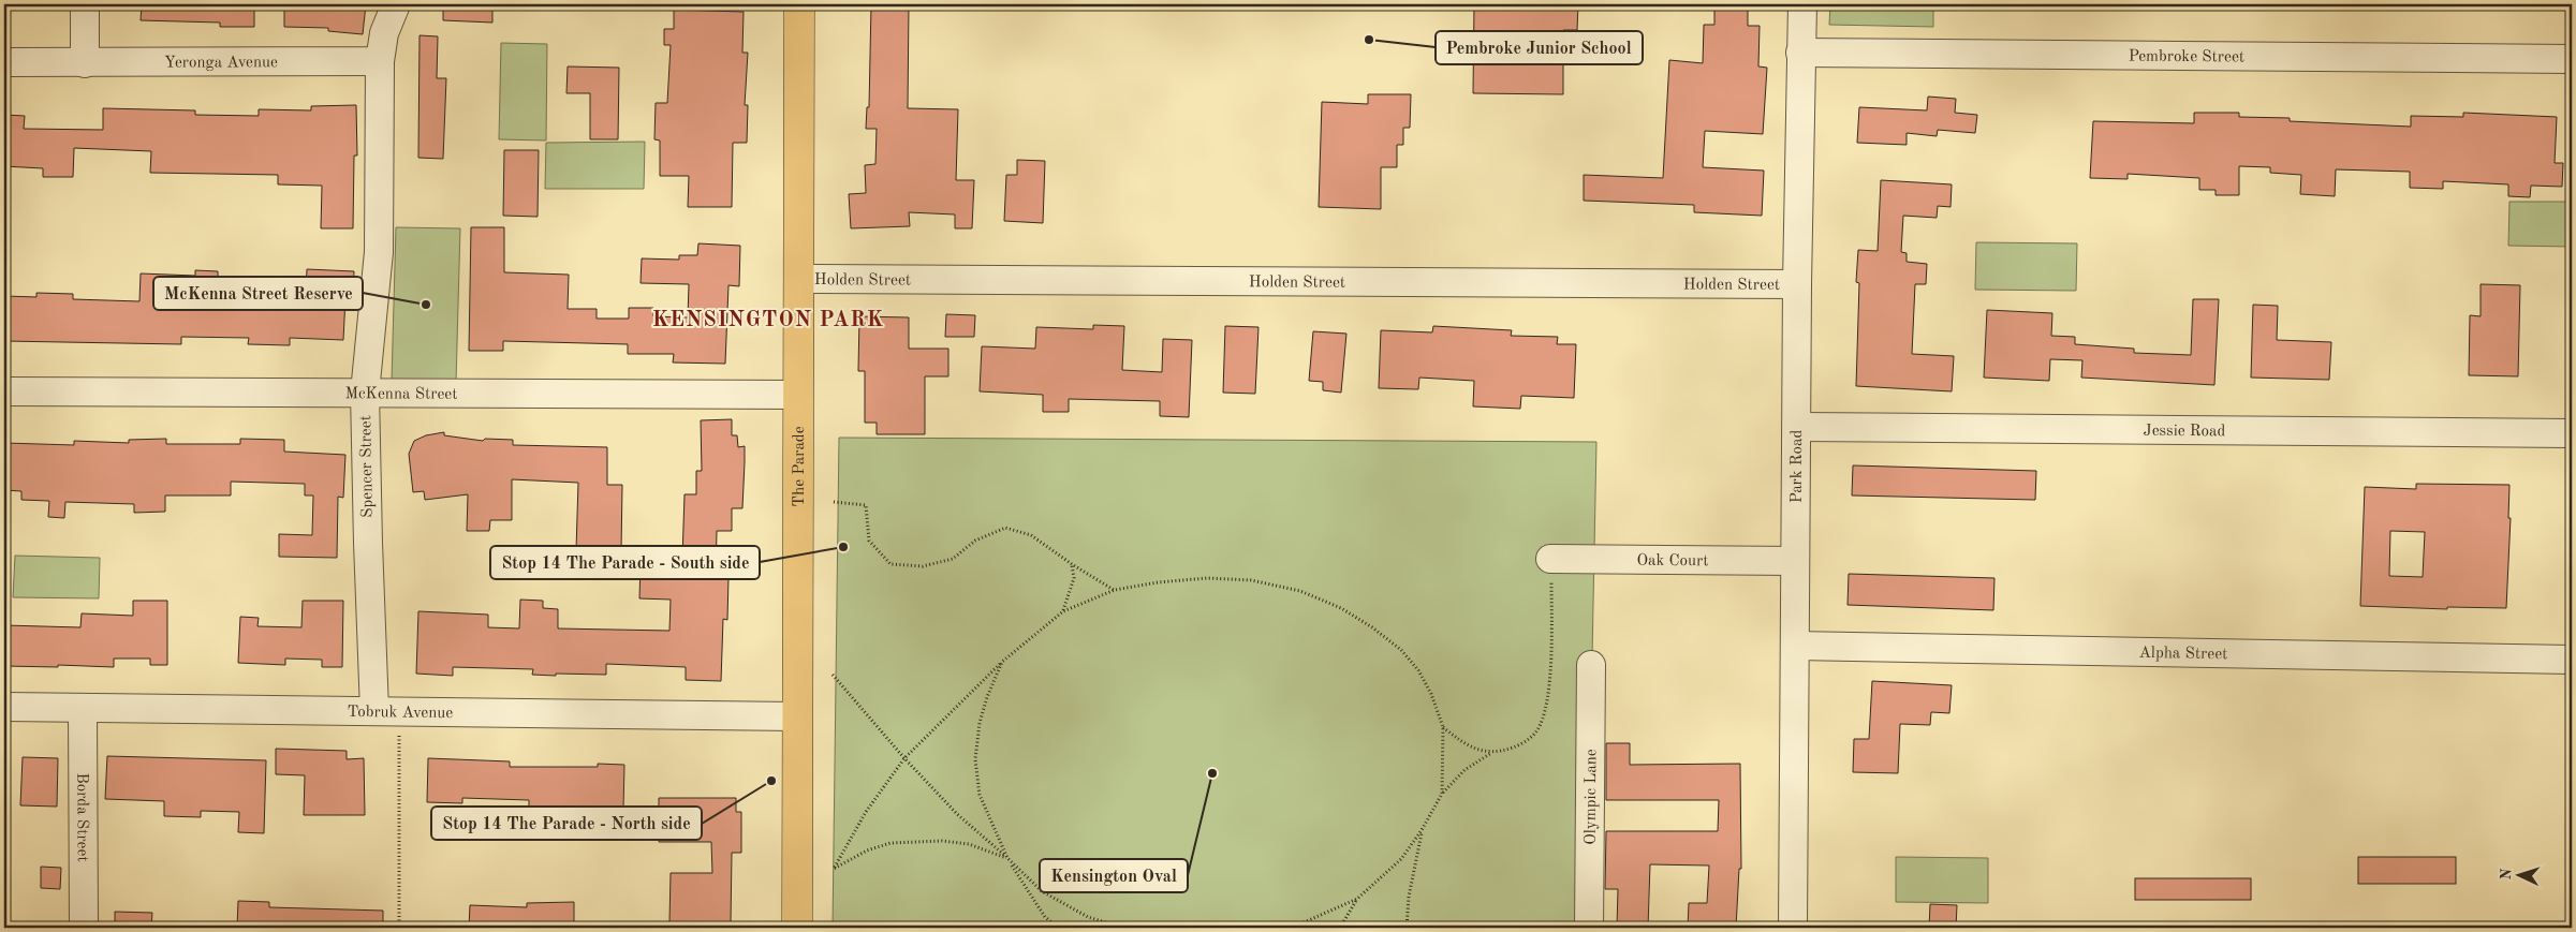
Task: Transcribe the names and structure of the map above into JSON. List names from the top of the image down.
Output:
{
  "streets": {
    "main road": ["The Parade"],
    "street": [
      "Pembroke Street",
      "Yeronga Avenue",
      "Holden Street",
      "McKenna Street",
      "Jessie Road",
      "Park Road",
      "Spencer Street",
      "Oak Court",
      "Alpha Street",
      "Tobruk Avenue",
      "Olympic Lane",
      "Borda Street"
    ]
  },
  "crossings": [
    ["Pembroke Street", "Park Road"],
    ["Yeronga Avenue", "Spencer Street"],
    ["Holden Street", "Park Road"],
    ["Holden Street", "The Parade"],
    ["McKenna Street", "Spencer Street"],
    ["McKenna Street", "The Parade"],
    ["Jessie Road", "Park Road"],
    ["Park Road", "Oak Court"],
    ["Park Road", "Alpha Street"],
    ["Spencer Street", "Tobruk Avenue"],
    ["The Parade", "Tobruk Avenue"],
    ["Tobruk Avenue", "Borda Street"]
  ],
  "districts": ["KENSINGTON PARK"],
  "places": [
    "Pembroke Junior School",
    "McKenna Street Reserve",
    "Stop 14 The Parade - South side",
    "Kensington Oval",
    "Stop 14 The Parade - North side"
  ],
  "north": "left"
}
